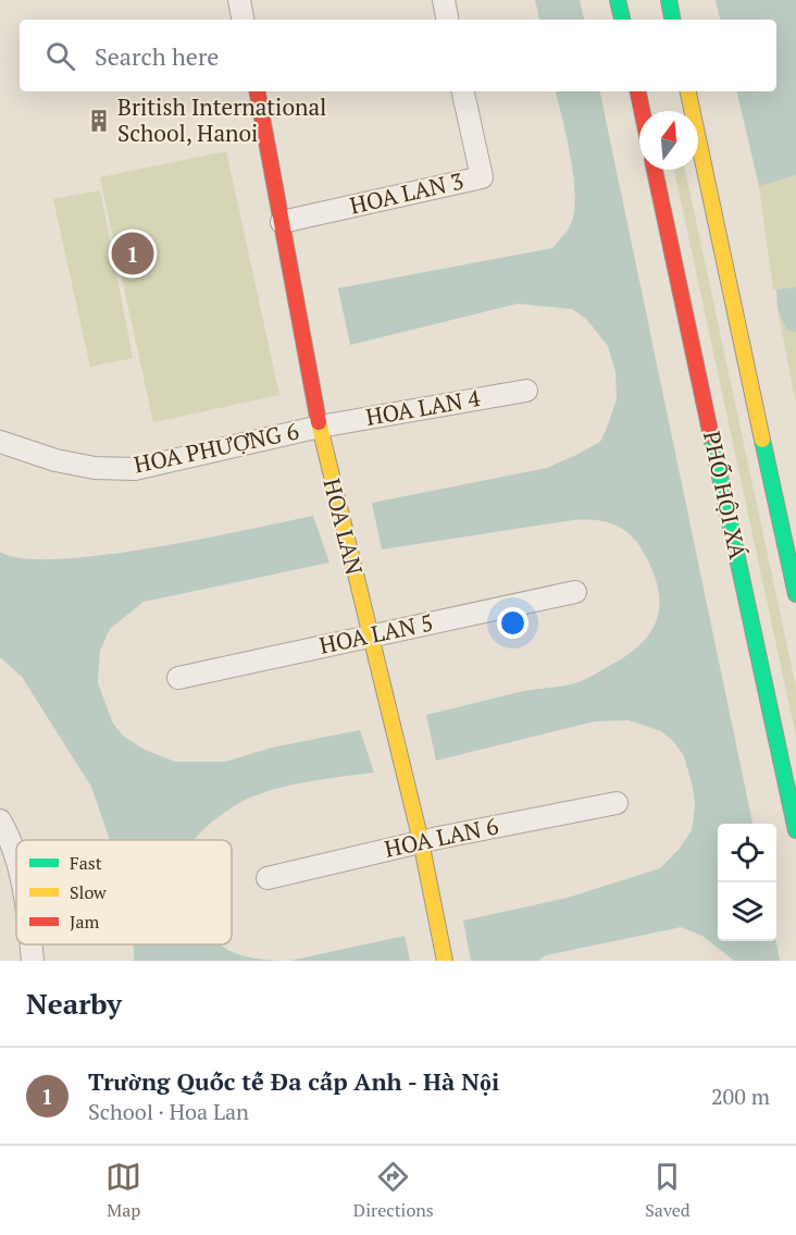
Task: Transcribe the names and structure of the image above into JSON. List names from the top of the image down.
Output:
{
  "streets": {
    "main road": ["PHỐ HỘI XÁ", "HOA LAN"],
    "street": [
      "HOA LAN 3",
      "HOA LAN 4",
      "HOA PHƯỢNG 6",
      "HOA LAN 5",
      "HOA LAN 6"
    ]
  },
  "crossings": [
    ["HOA LAN 3", "HOA LAN"],
    ["HOA LAN 4", "HOA PHƯỢNG 6"],
    ["HOA LAN 4", "HOA LAN"],
    ["HOA PHƯỢNG 6", "HOA LAN"],
    ["HOA LAN", "HOA LAN 5"],
    ["HOA LAN", "HOA LAN 6"]
  ],
  "places": {
    "building": ["British International School, Hanoi"]
  },
  "legend": ["Fast", "Slow", "Jam"],
  "north": "top",
  "page": {
    "search": "Search here",
    "pins": "1",
    "heading": "Nearby",
    "list": [
      {
        "mark": "1",
        "name": "Trường Quốc tế Đa cấp Anh - Hà Nội",
        "note": "School · Hoa Lan",
        "value": "200 m"
      }
    ],
    "nav": ["Map", "Directions", "Saved"]
  }
}
